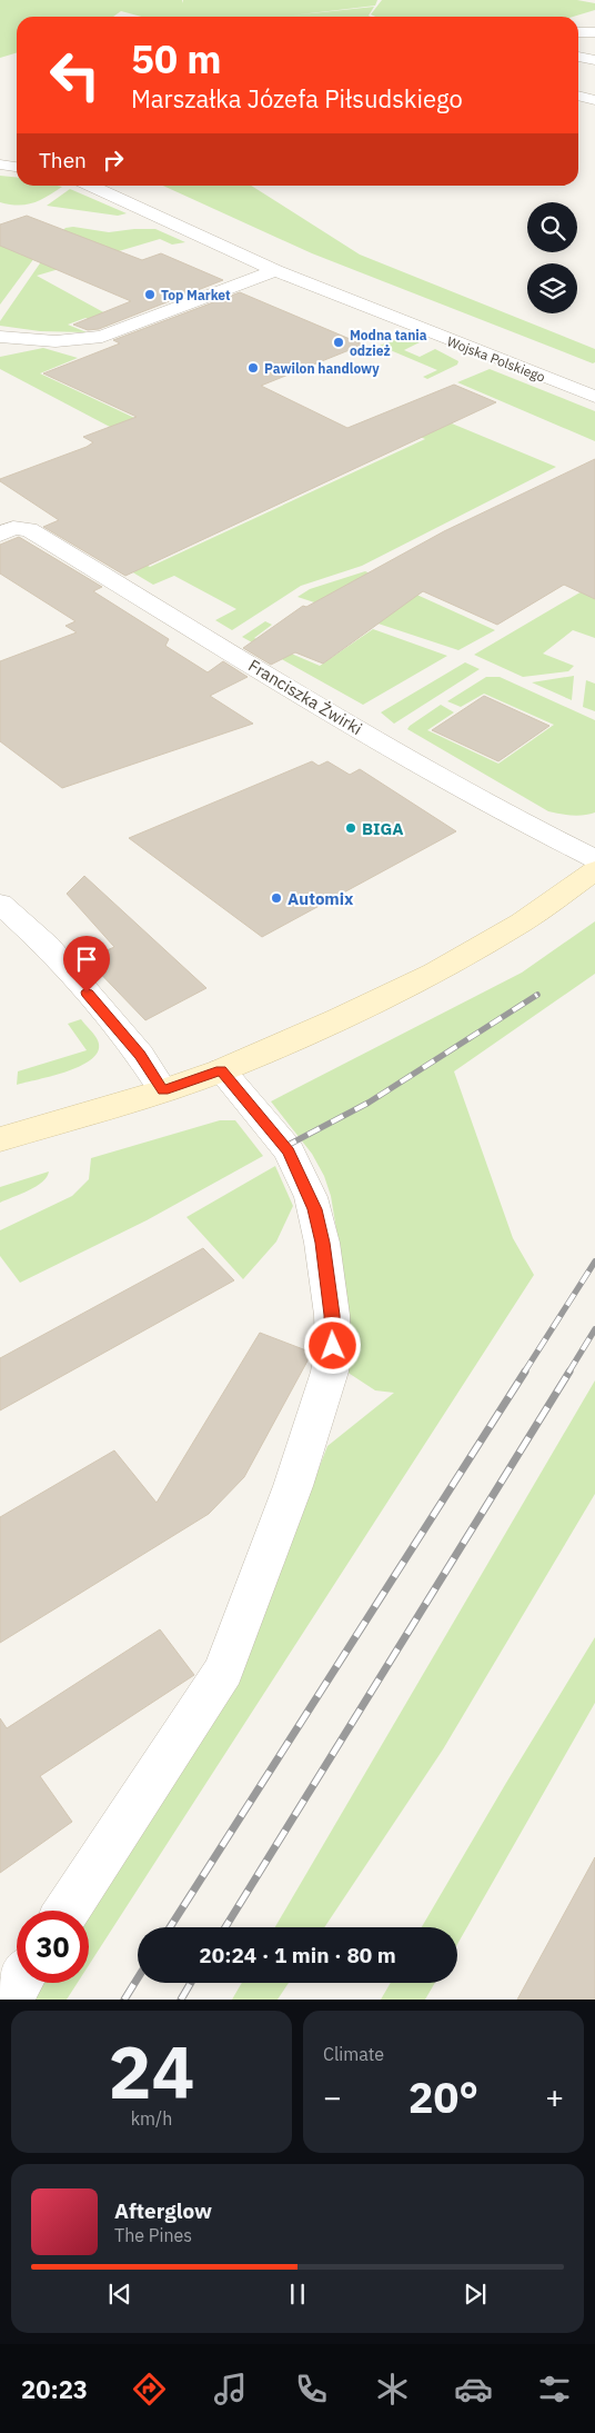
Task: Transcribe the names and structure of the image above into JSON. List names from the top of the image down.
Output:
{
  "streets": {
    "street": ["Wojska Polskiego", "Franciszka Żwirki"]
  },
  "places": [
    "Top Market",
    "Modna tania odzież",
    "Pawilon handlowy",
    "BIGA",
    "Automix"
  ],
  "page": {
    "turn": ["50 m", "Marszałka Józefa Piłsudskiego"],
    "then": "Then",
    "limit": "30",
    "trip": "20:24 · 1 min · 80 m",
    "tile": [
      ["24", "km/h"],
      "Climate"
    ],
    "heat": ["−", "20°", "+"],
    "song": ["Afterglow", "The Pines"],
    "tabs": "20:23"
  }
}
